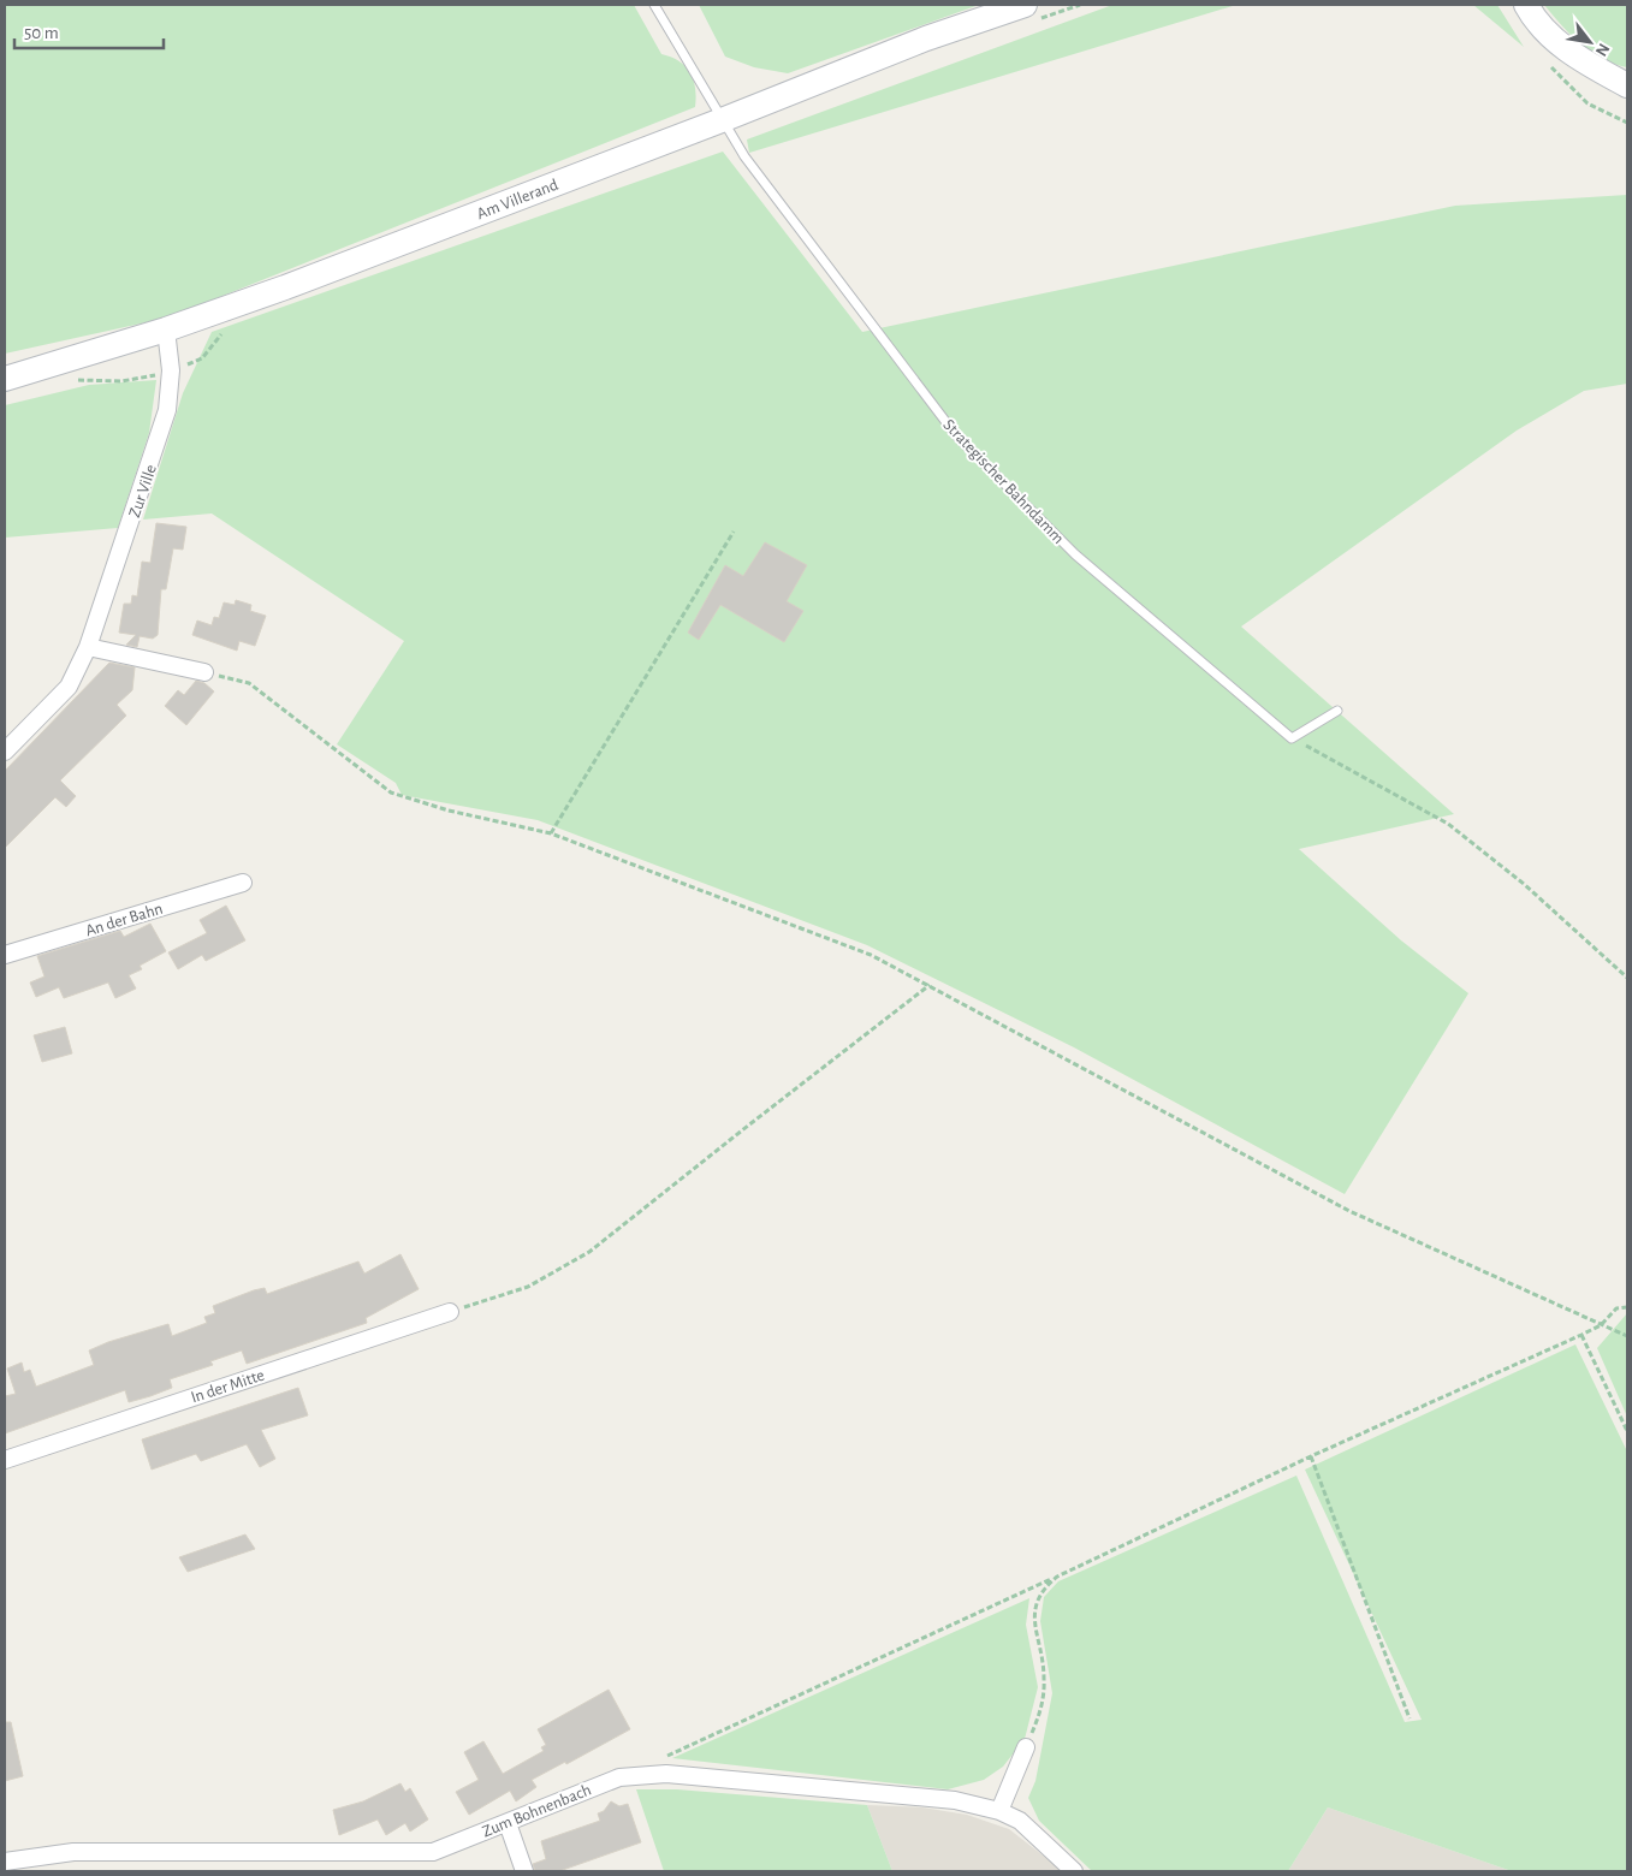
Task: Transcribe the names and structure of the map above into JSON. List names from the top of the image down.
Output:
{
  "streets": {
    "main road": ["Am Villerand"],
    "street": [
      "Zur Ville",
      "An der Bahn",
      "In der Mitte",
      "Zum Bohnenbach"
    ],
    "lane": ["Strategischer Bahndamm"]
  },
  "crossings": [
    ["Am Villerand", "Strategischer Bahndamm"],
    ["Am Villerand", "Zur Ville"]
  ],
  "scale_bar": "50 m",
  "north": "bottom right"
}
